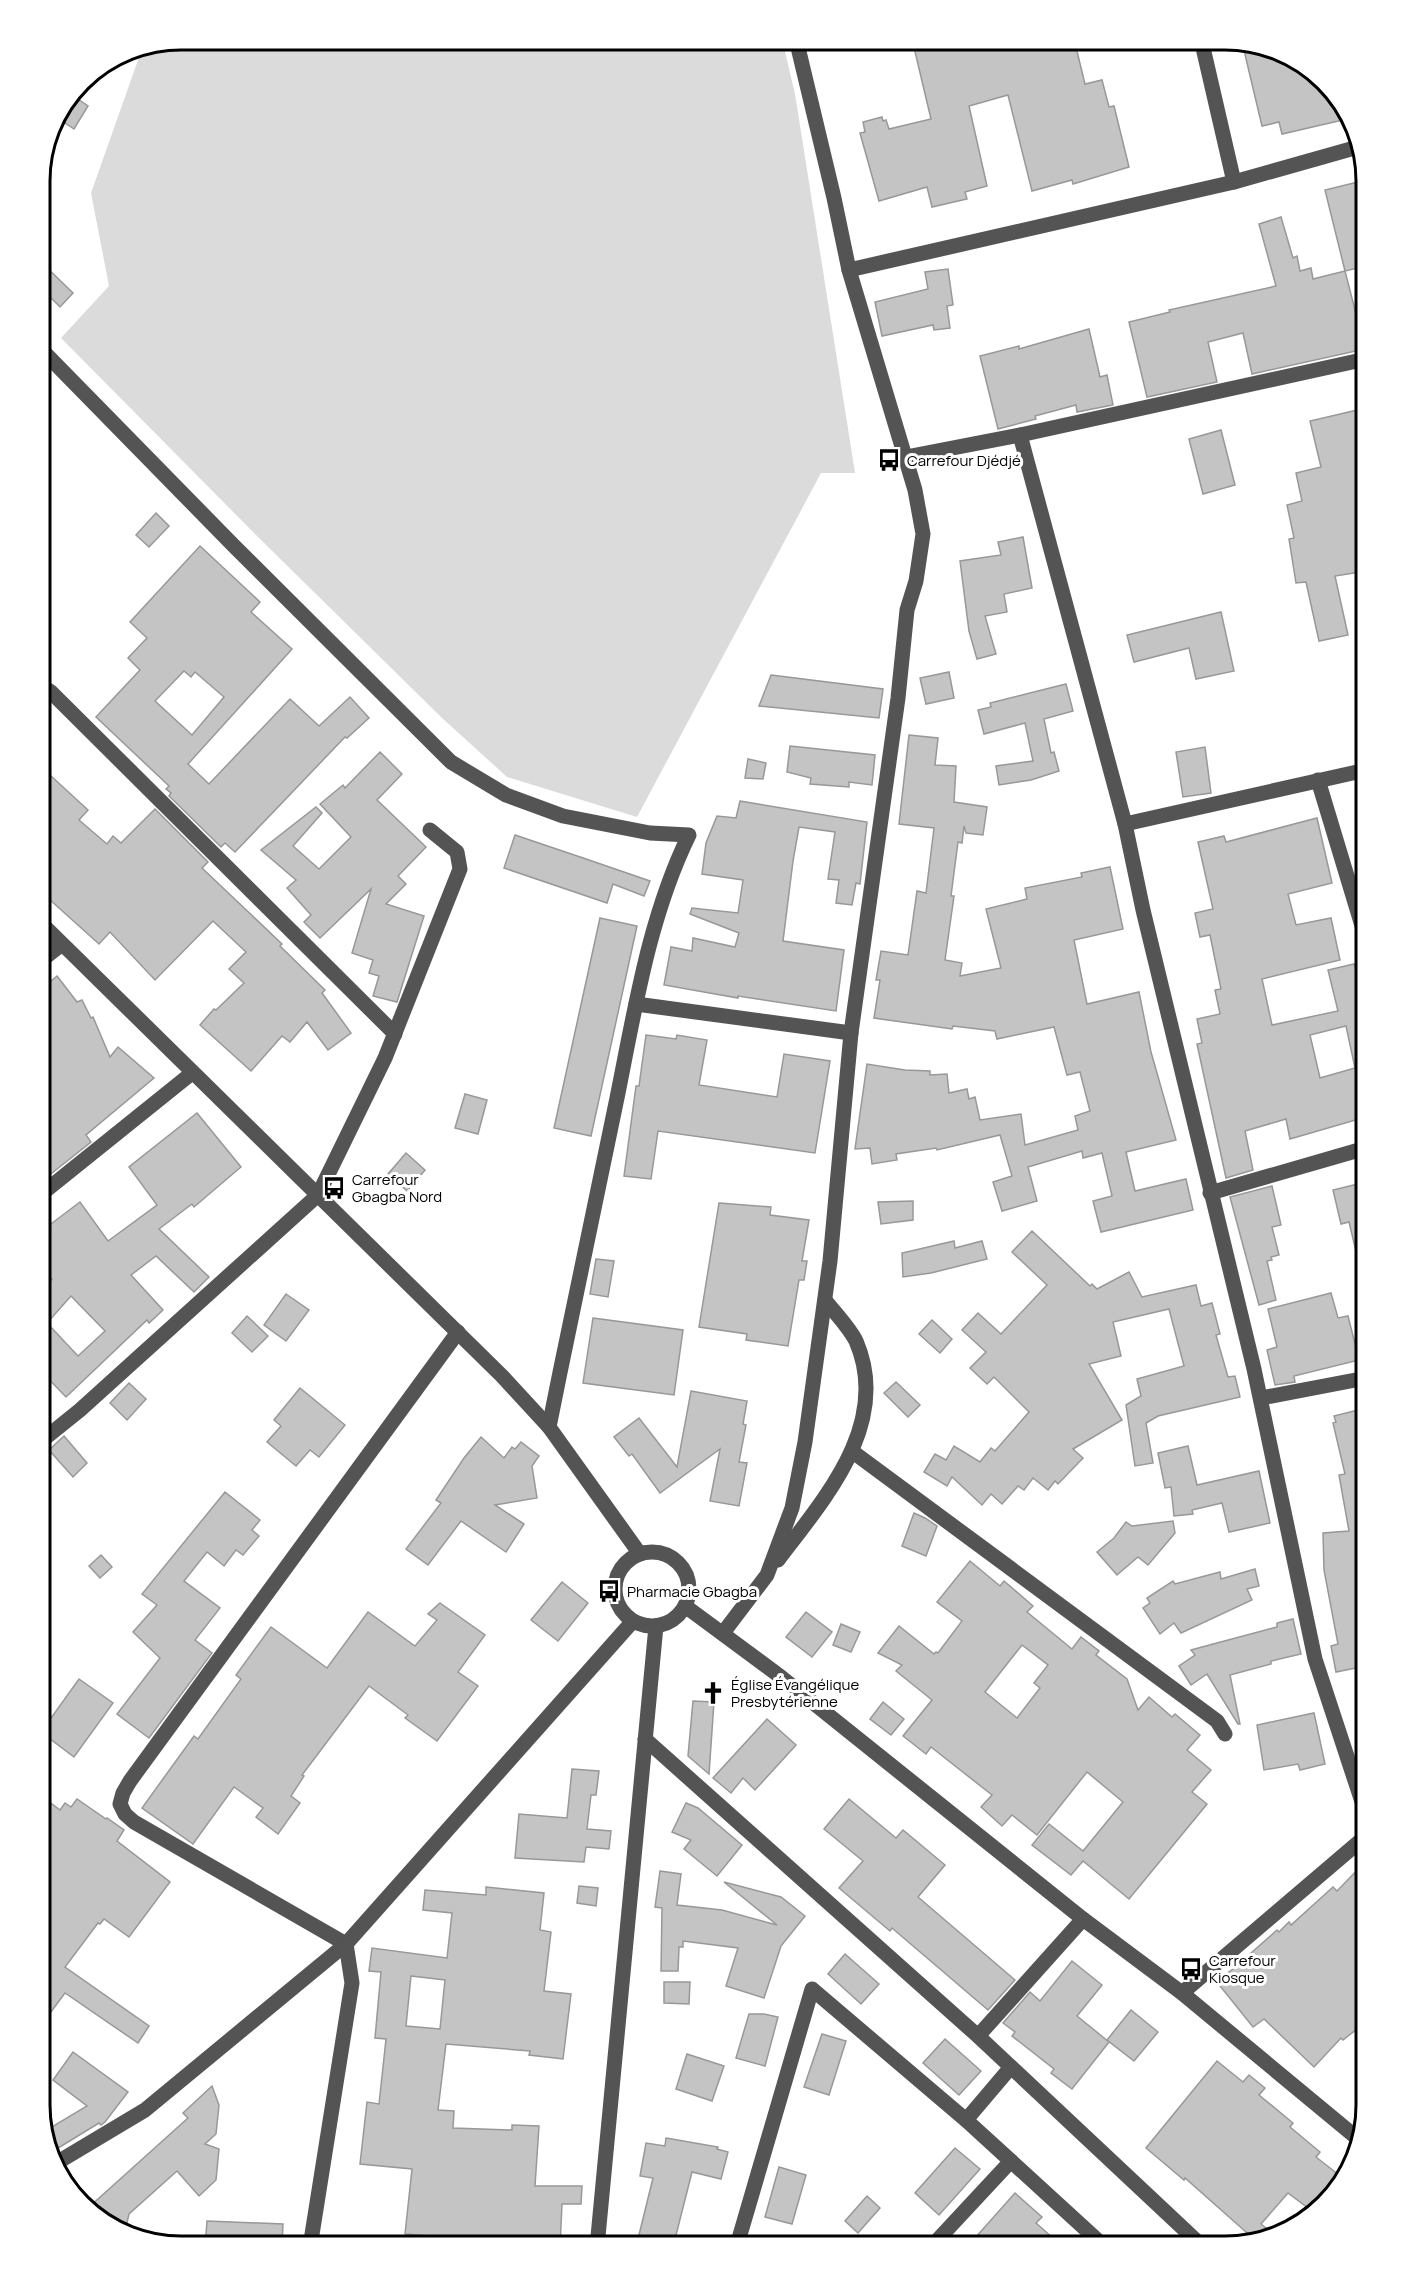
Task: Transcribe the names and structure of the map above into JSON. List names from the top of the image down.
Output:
{
  "places": {
    "bus stop": [
      "Carrefour Djédjé",
      "Carrefour Gbagba Nord",
      "Pharmacie Gbagba",
      "Carrefour Kiosque"
    ],
    "church": ["Église Évangélique Presbytérienne"]
  }
}
